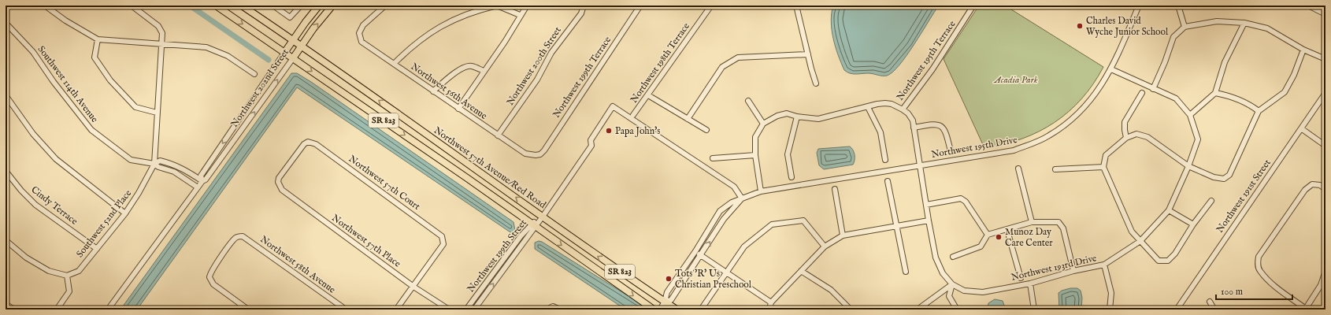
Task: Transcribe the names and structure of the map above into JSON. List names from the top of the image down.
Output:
{
  "streets": {
    "main road": ["Northwest 202nd Street", "SR 823", "Northwest 57th Avenue/Red Road"],
    "street": [
      "Northwest 195th Terrace",
      "Northwest 198th Terrace",
      "Northwest 200th Street",
      "Northwest 199th Terrace",
      "Southwest 114th Avenue",
      "Northwest 56th Avenue",
      "Northwest 195th Drive",
      "Northwest 57th Court",
      "Northwest 191st Street",
      "Cindy Terrace",
      "Southwest 52nd Place",
      "Northwest 57th Place",
      "Northwest 199th Street",
      "Northwest 58th Avenue",
      "Northwest 193rd Drive"
    ]
  },
  "crossings": [
    ["Northwest 200th Street", "Northwest 56th Avenue"],
    ["Northwest 199th Terrace", "Northwest 56th Avenue"],
    ["Southwest 114th Avenue", "Northwest 202nd Street"],
    ["Southwest 114th Avenue", "Southwest 52nd Place"],
    ["Northwest 202nd Street", "SR 823"],
    ["Northwest 202nd Street", "Northwest 57th Avenue/Red Road"],
    ["SR 823", "Northwest 57th Avenue/Red Road"],
    ["SR 823", "Northwest 199th Street"],
    ["Northwest 195th Drive", "Northwest 57th Avenue/Red Road"],
    ["Northwest 195th Drive", "Northwest 199th Street"],
    ["Northwest 57th Avenue/Red Road", "Northwest 199th Street"],
    ["Northwest 57th Court", "Northwest 57th Place"],
    ["Cindy Terrace", "Southwest 52nd Place"]
  ],
  "parks": ["Acadia Park"],
  "places": [
    "Charles David Wyche Junior School",
    "Papa John's",
    "Munoz Day Care Center",
    "Tots 'R' Us Christian Preschool"
  ],
  "scale_bar": "100 m"
}
